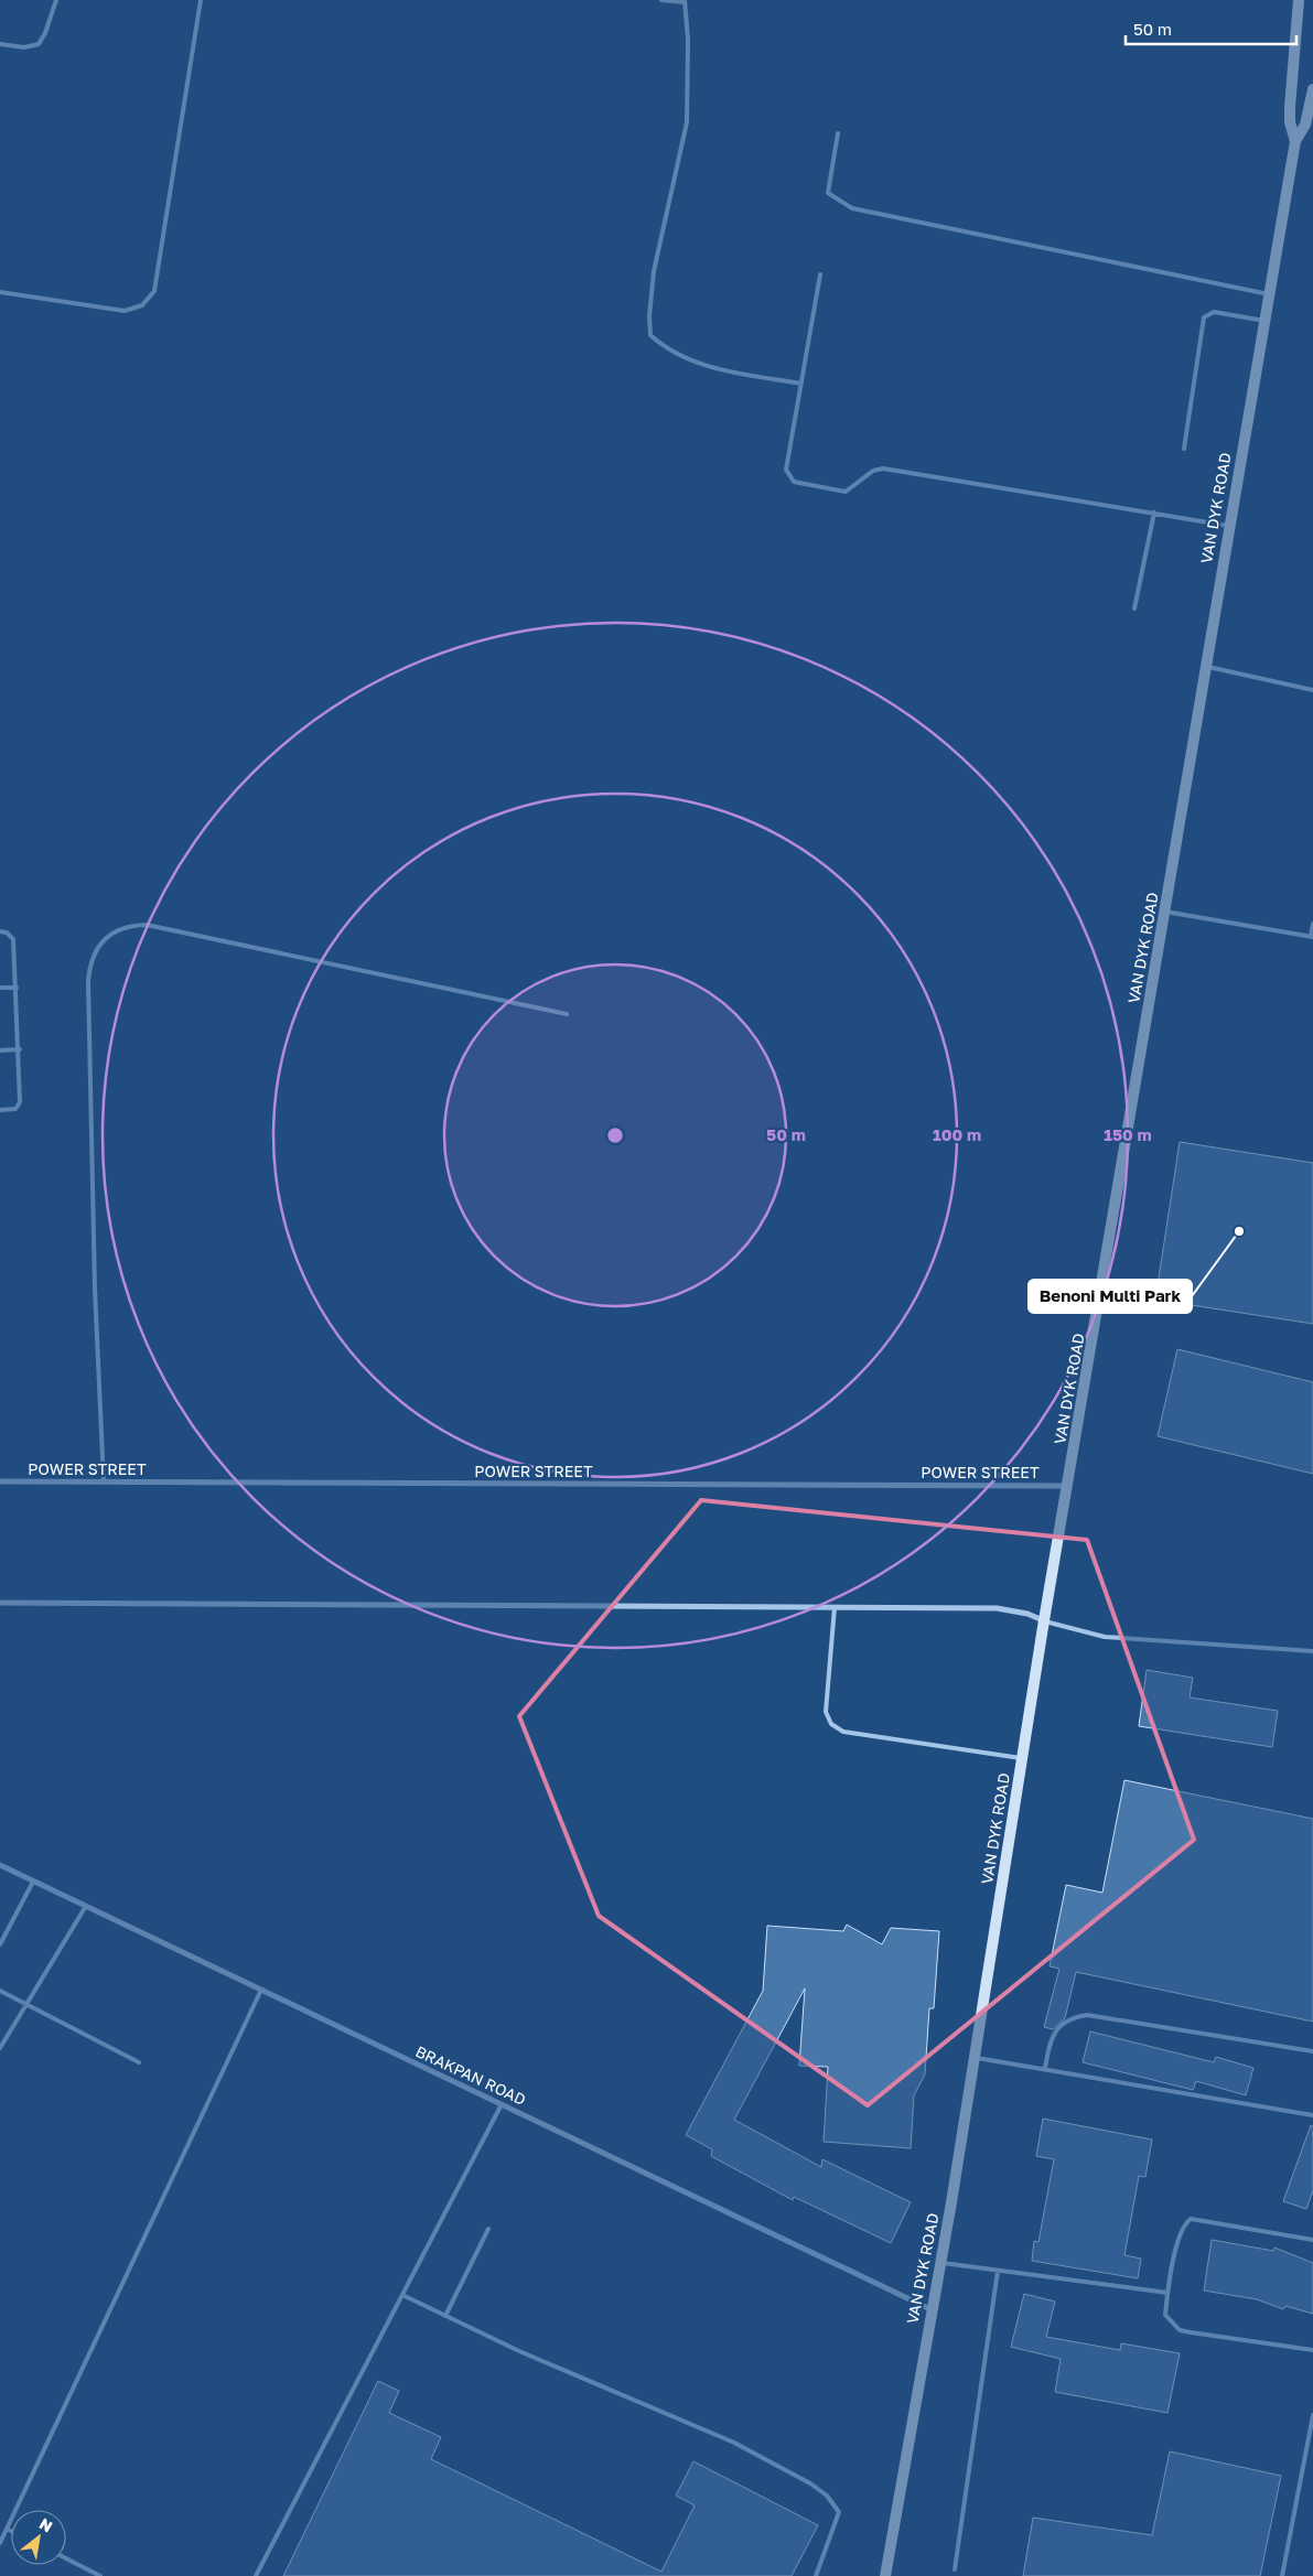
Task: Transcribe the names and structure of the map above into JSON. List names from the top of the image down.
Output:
{
  "streets": {
    "main road": ["VAN DYK ROAD"],
    "street": ["POWER STREET", "BRAKPAN ROAD"]
  },
  "crossings": [
    ["VAN DYK ROAD", "POWER STREET"],
    ["VAN DYK ROAD", "BRAKPAN ROAD"]
  ],
  "places": ["Benoni Multi Park"],
  "scale_bar": "50 m",
  "north": "top right",
  "rings": ["50 m", "100 m", "150 m"]
}
